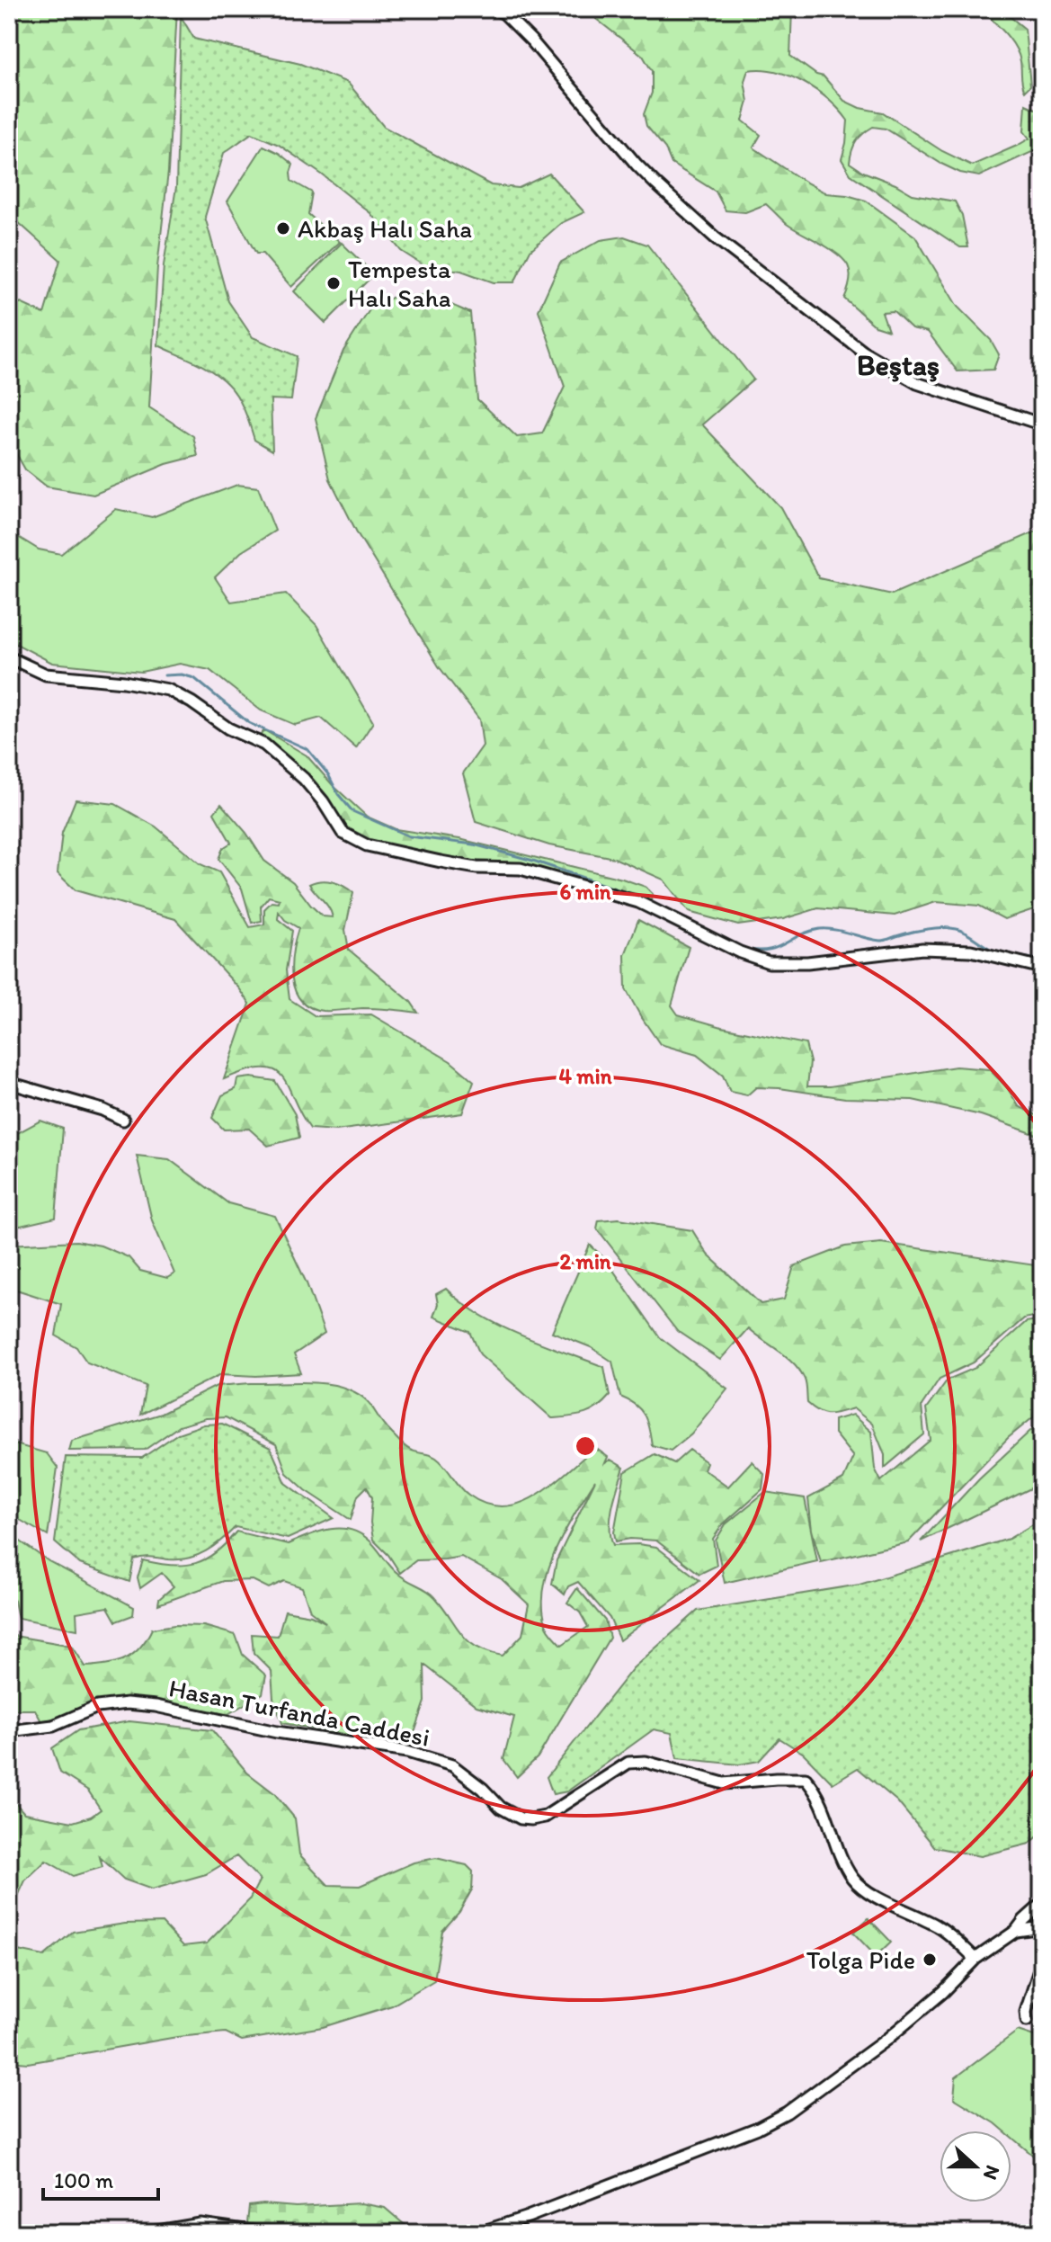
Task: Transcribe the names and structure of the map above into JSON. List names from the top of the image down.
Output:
{
  "streets": {
    "street": ["Hasan Turfanda Caddesi"]
  },
  "districts": ["Beştaş"],
  "places": ["Akbaş Halı Saha", "Tempesta Halı Saha", "Tolga Pide"],
  "scale_bar": "100 m",
  "north": "right",
  "rings": ["6 min", "4 min", "2 min"]
}
